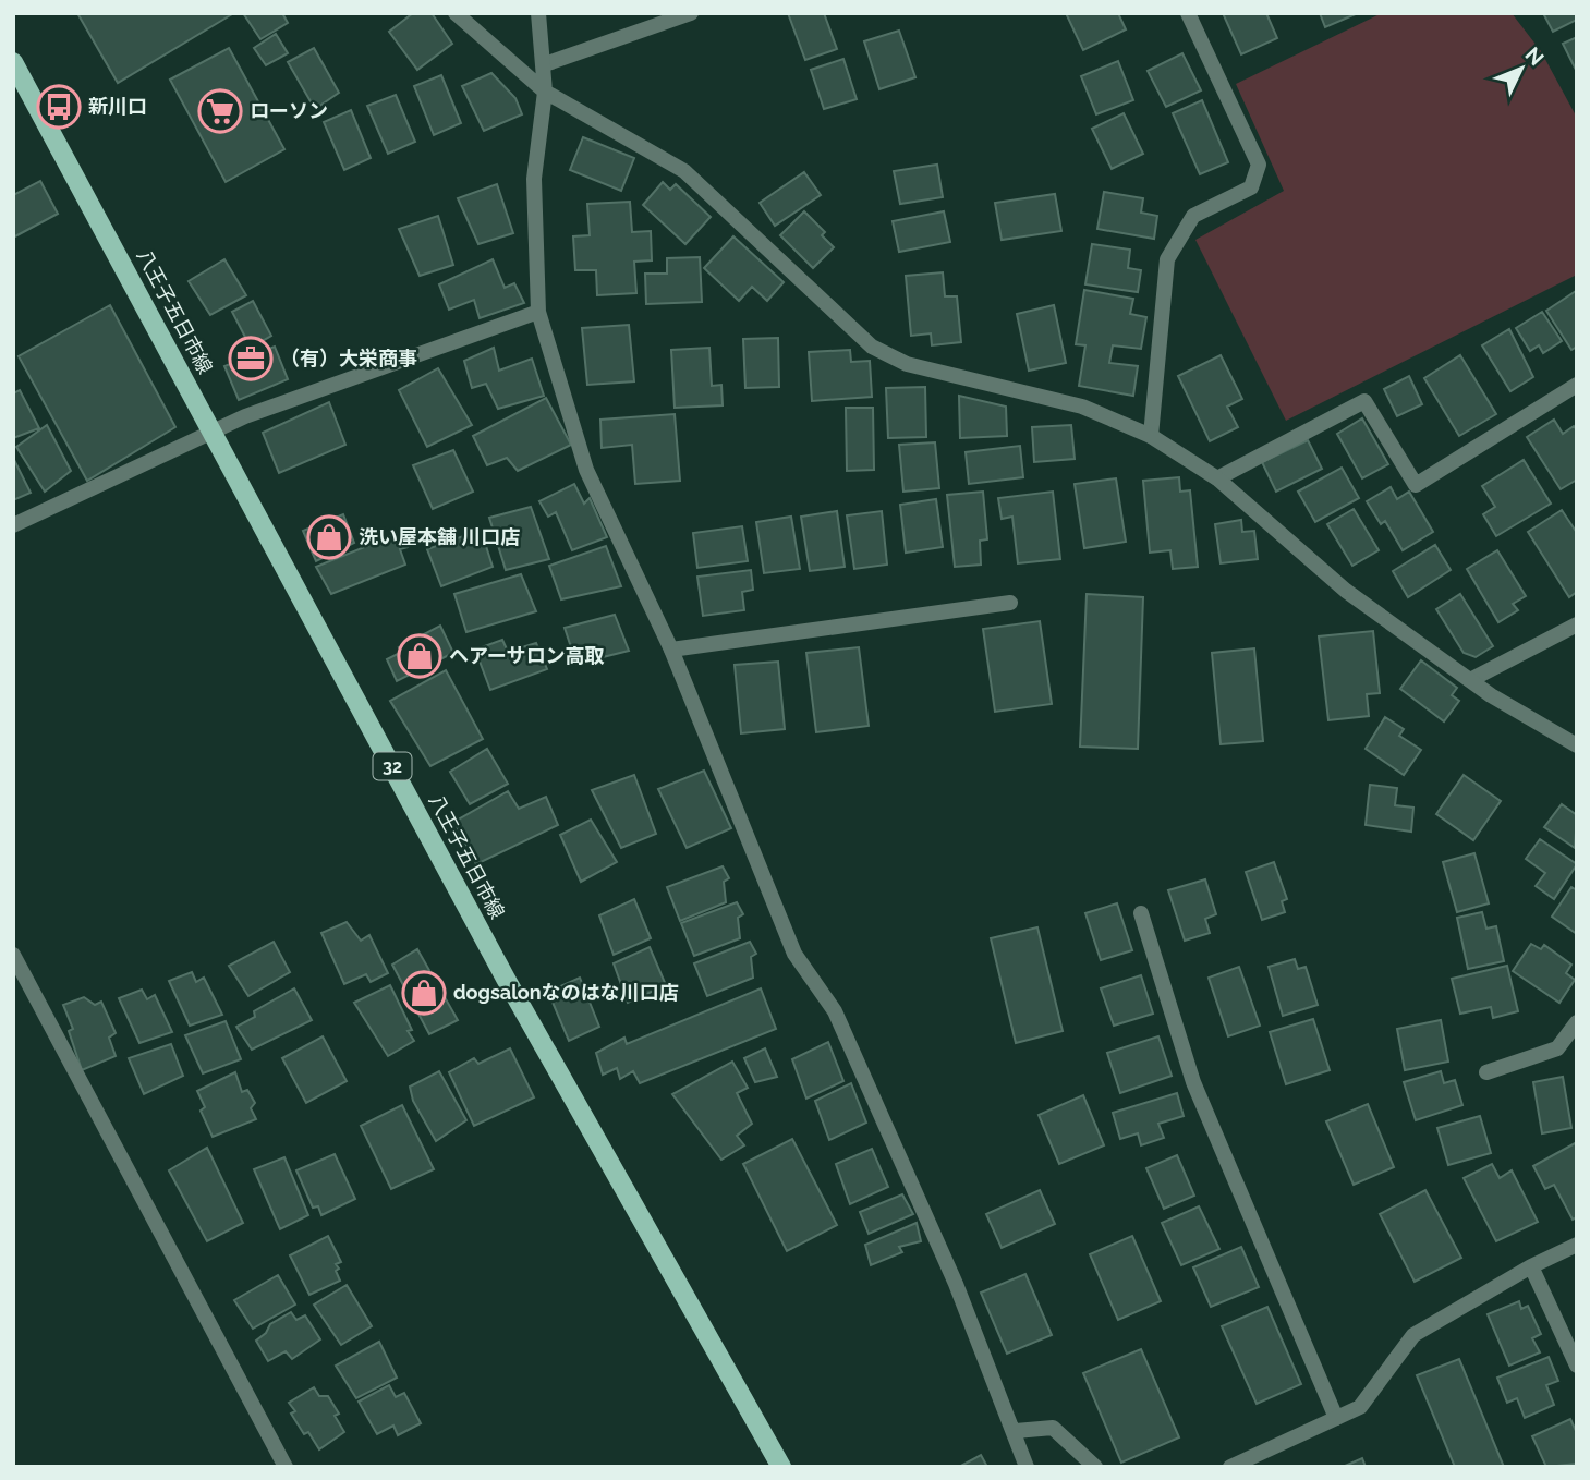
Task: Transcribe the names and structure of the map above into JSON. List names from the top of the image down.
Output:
{
  "streets": {
    "main road": ["八王子五日市線", "32"]
  },
  "places": {
    "bus stop": ["新川口"],
    "supermarket": ["ローソン"],
    "office": ["（有）大栄商事"],
    "shop": ["洗い屋本舗 川口店", "ヘアーサロン高取", "dogsalonなのはな川口店"]
  },
  "north": "top right"
}
